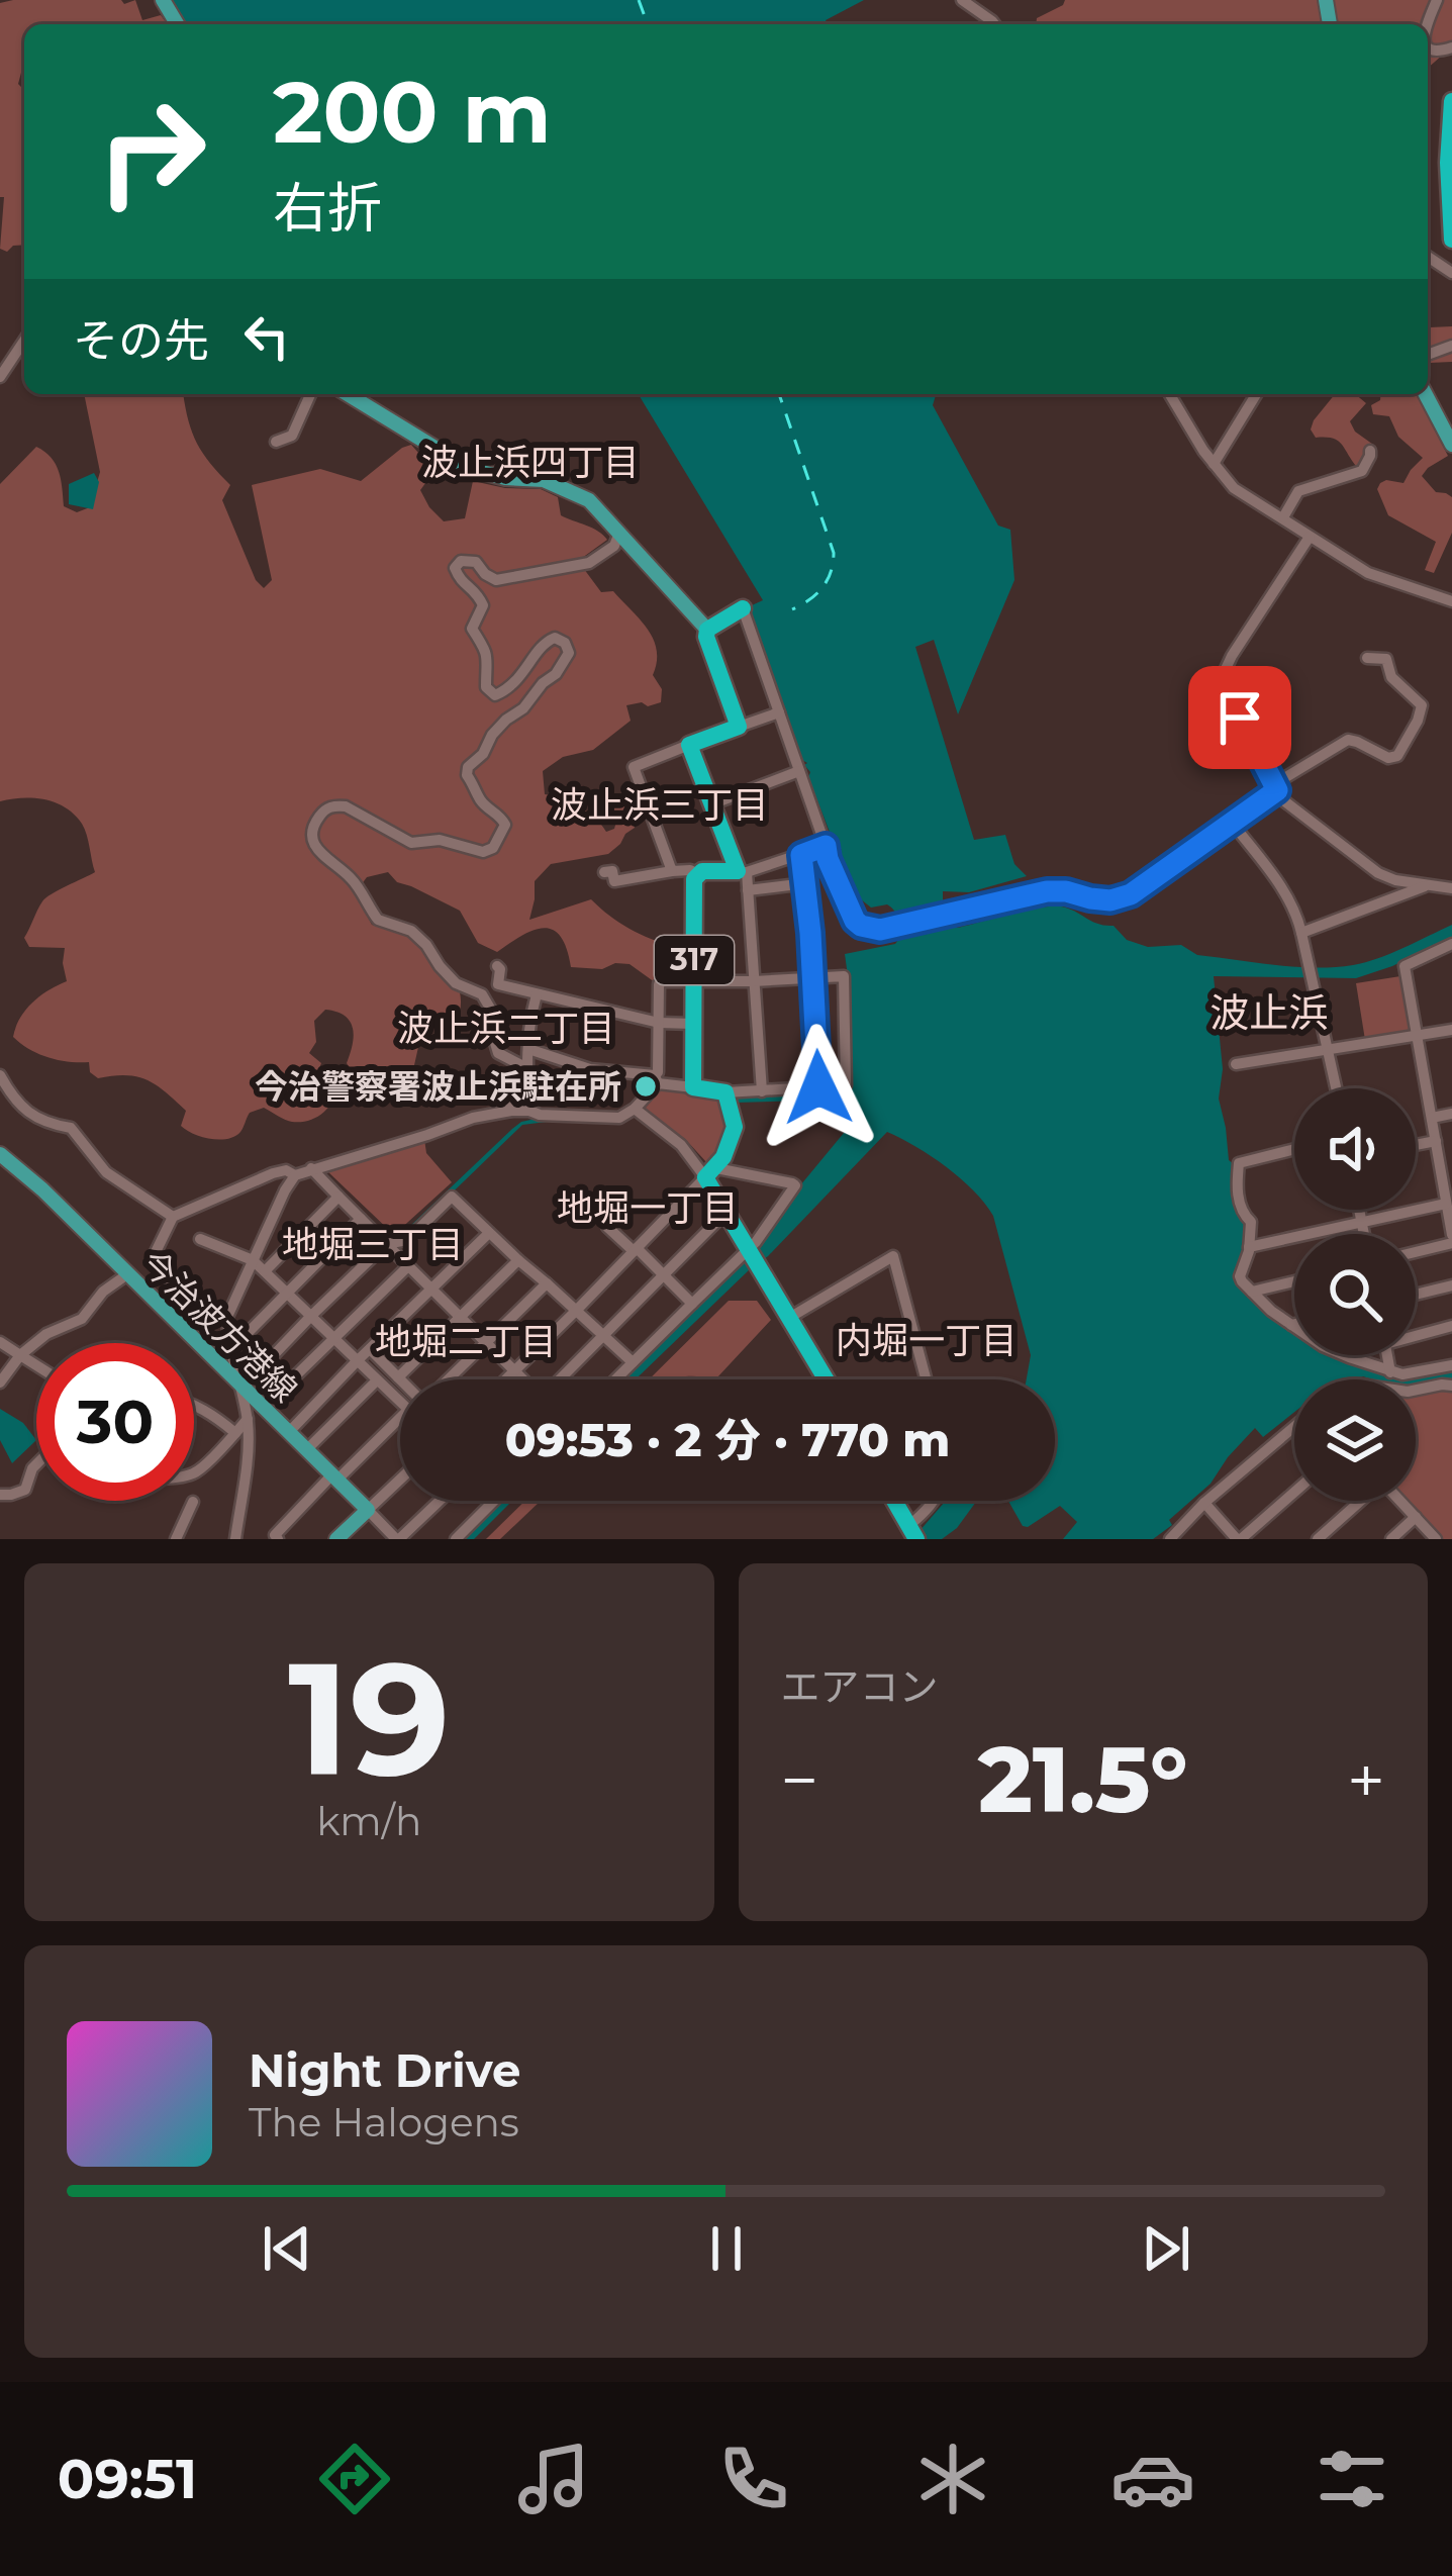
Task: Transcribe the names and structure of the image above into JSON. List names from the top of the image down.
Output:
{
  "streets": {
    "highway": ["317"],
    "main road": ["今治波方港線"]
  },
  "districts": [
    "波止浜四丁目",
    "波止浜三丁目",
    "波止浜",
    "波止浜二丁目",
    "地堀一丁目",
    "地堀三丁目",
    "内堀一丁目",
    "地堀二丁目"
  ],
  "places": ["今治警察署波止浜駐在所"],
  "page": {
    "turn": ["200 m", "右折"],
    "then": "その先",
    "limit": "30",
    "trip": "09:53 · 2 分 · 770 m",
    "tile": [
      ["19", "km/h"],
      "エアコン"
    ],
    "heat": ["−", "21.5°", "+"],
    "song": ["Night Drive", "The Halogens"],
    "tabs": "09:51"
  }
}
